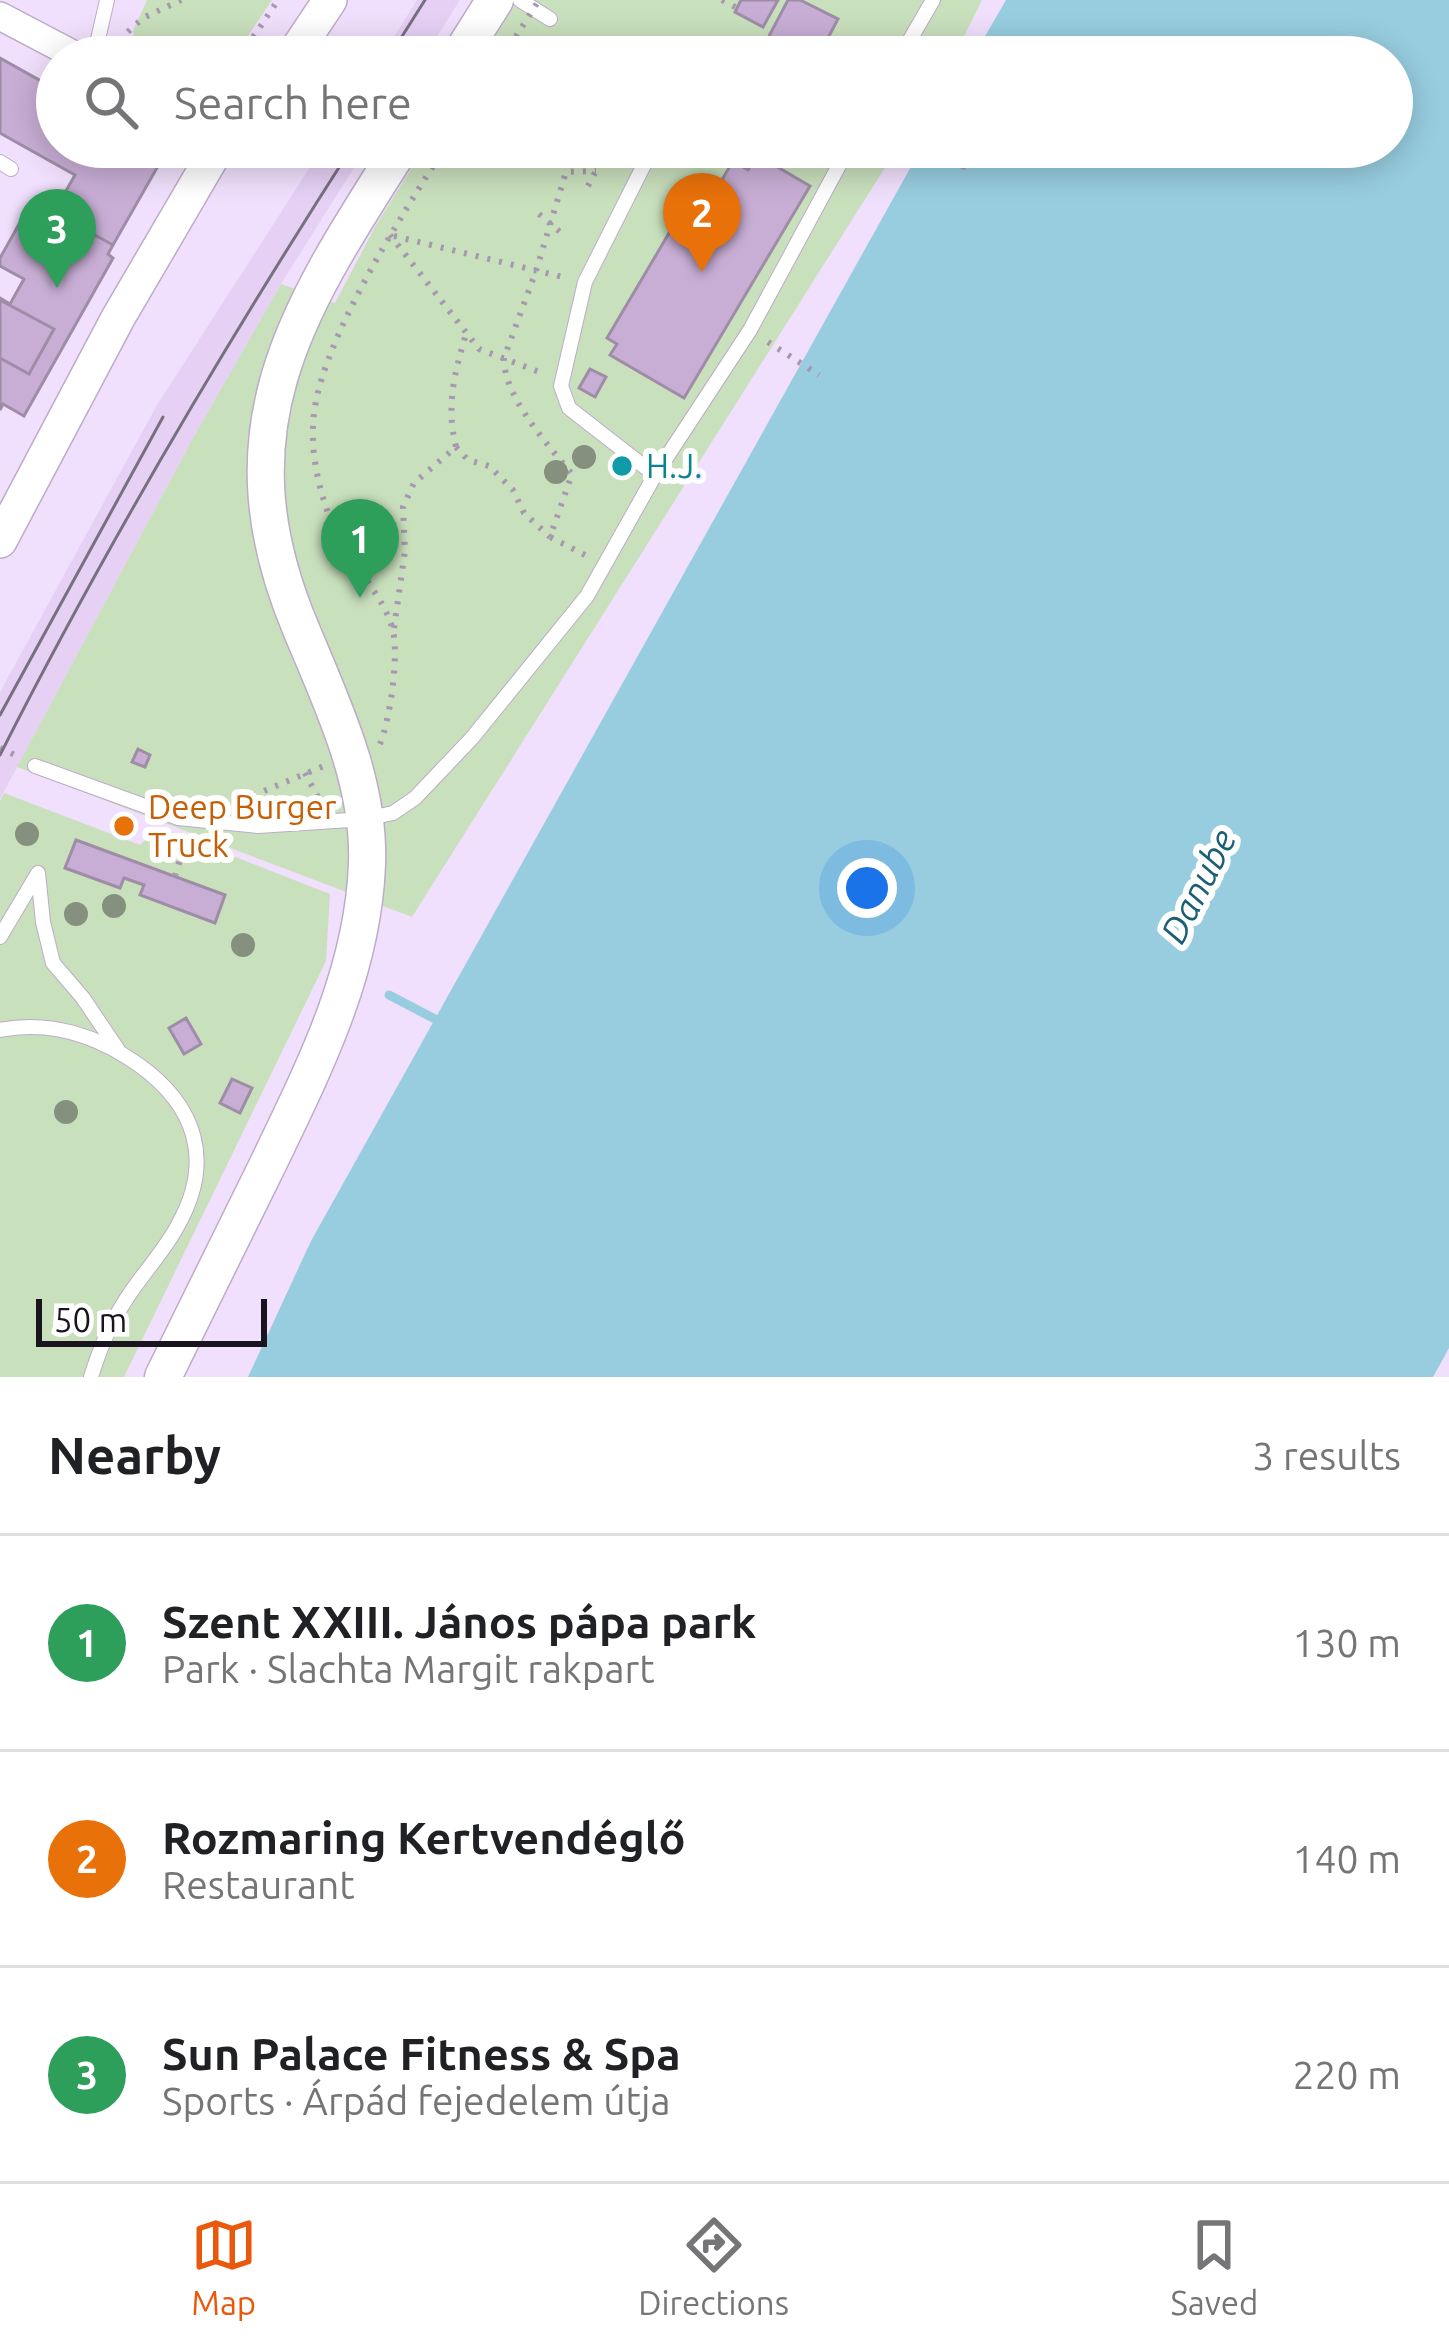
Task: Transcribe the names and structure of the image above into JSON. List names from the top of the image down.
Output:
{
  "water": ["Danube"],
  "places": ["H.J.", "Deep Burger Truck"],
  "scale_bar": "50 m",
  "page": {
    "search": "Search here",
    "pins": ["2", "3", "1"],
    "scale": "50 m",
    "heading": ["Nearby", "3 results"],
    "list": [
      {
        "mark": "1",
        "name": "Szent XXIII. János pápa park",
        "note": "Park · Slachta Margit rakpart",
        "value": "130 m"
      },
      {
        "mark": "2",
        "name": "Rozmaring Kertvendéglő",
        "note": "Restaurant",
        "value": "140 m"
      },
      {
        "mark": "3",
        "name": "Sun Palace Fitness & Spa",
        "note": "Sports · Árpád fejedelem útja",
        "value": "220 m"
      }
    ],
    "nav": ["Map", "Directions", "Saved"]
  }
}
